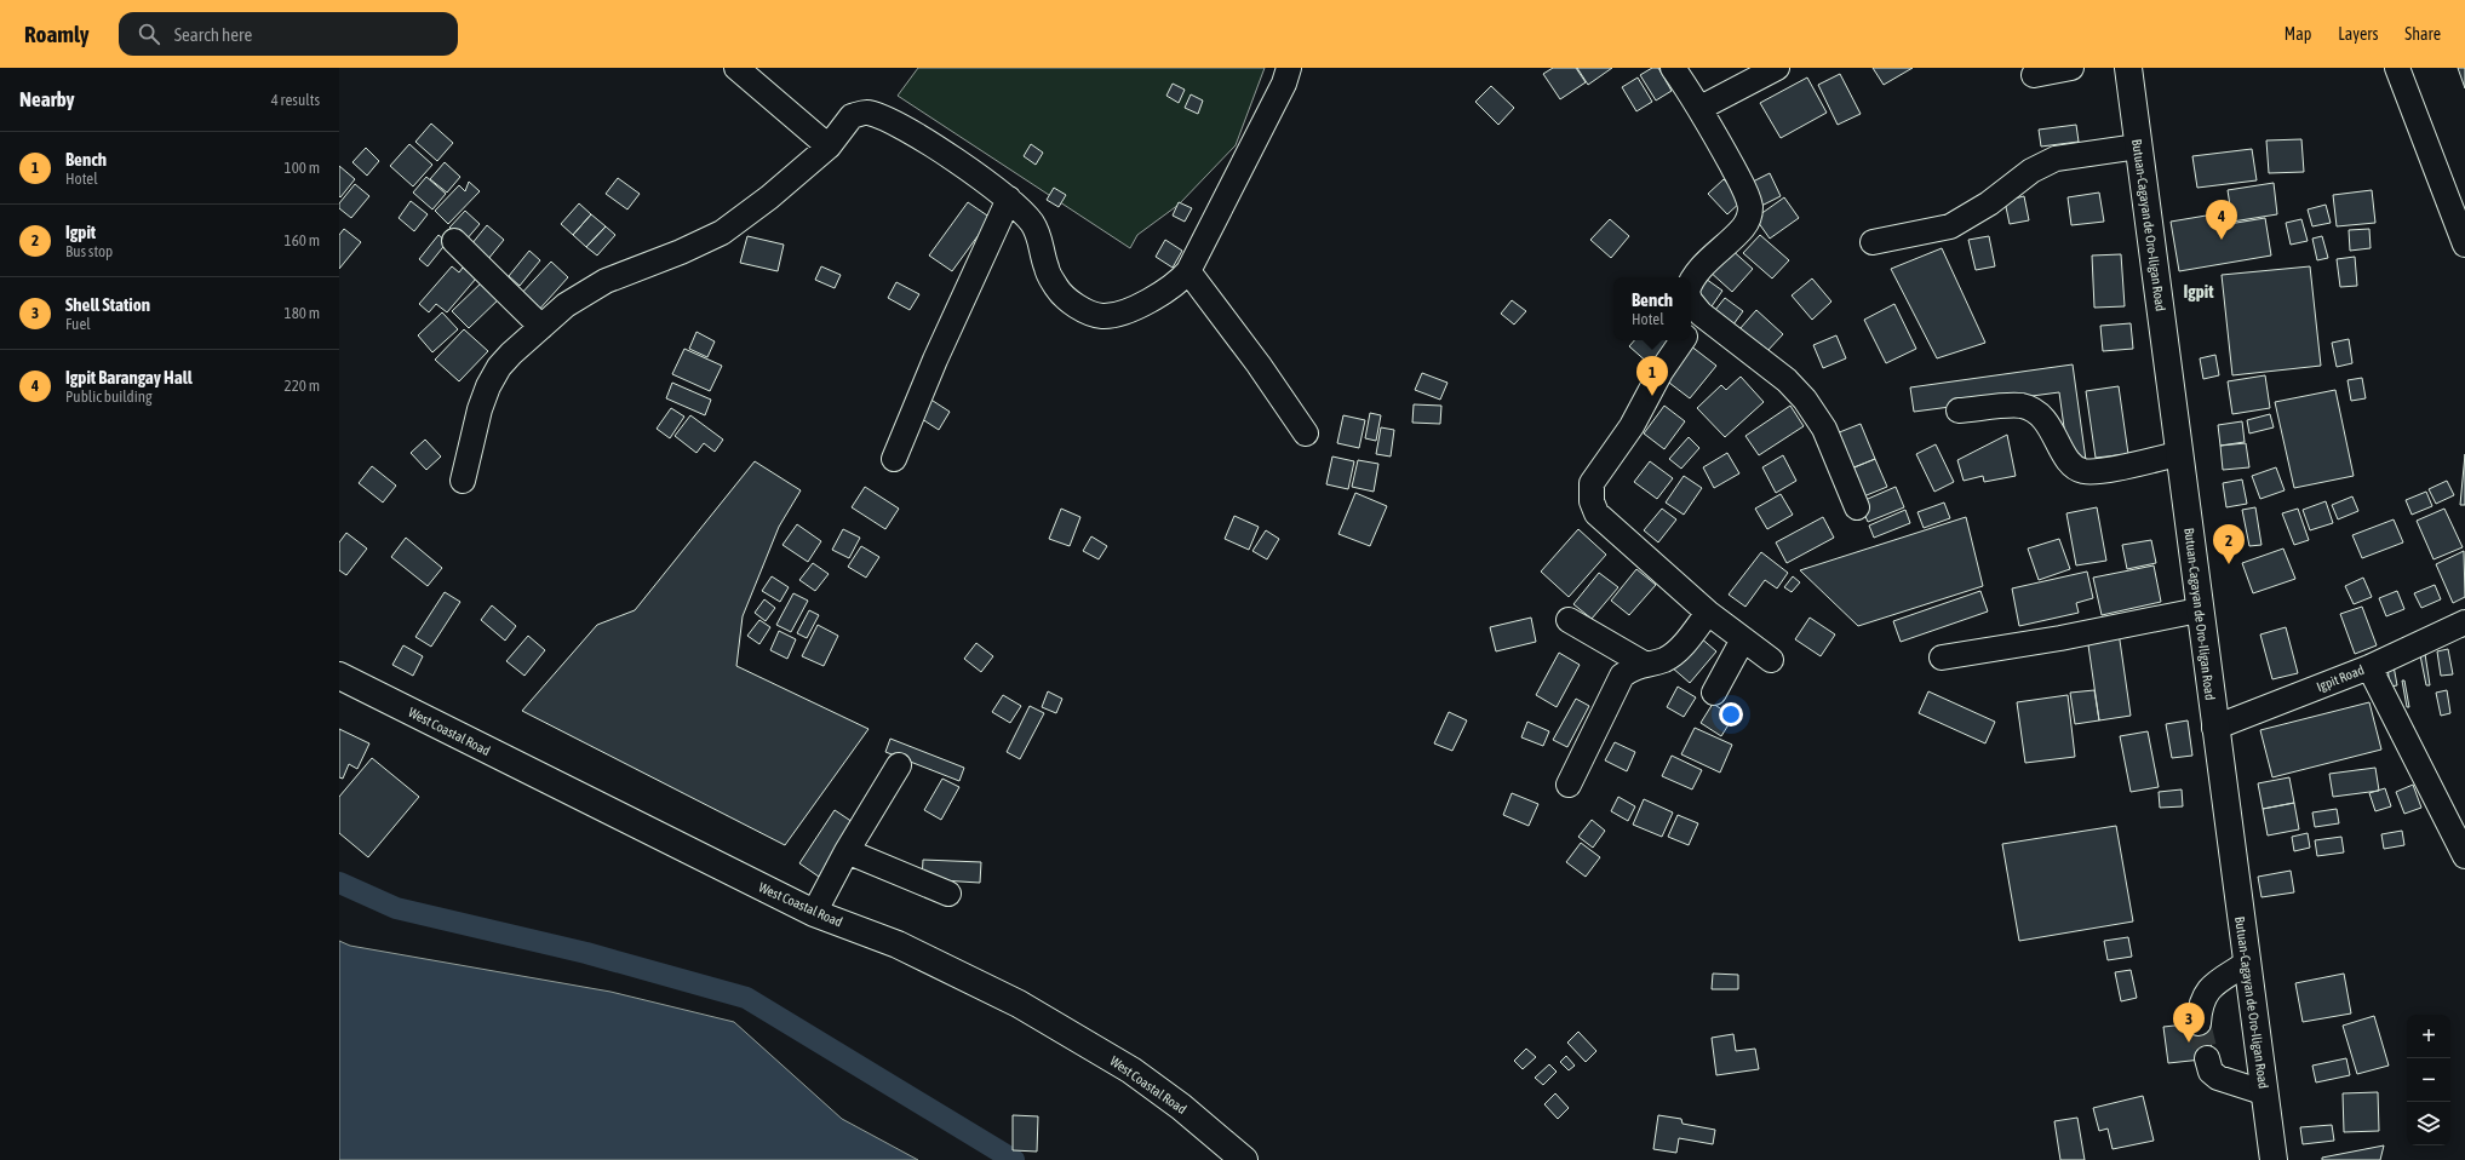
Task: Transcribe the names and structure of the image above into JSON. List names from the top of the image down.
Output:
{
  "streets": {
    "main road": ["Butuan-Cagayan de Oro-Iligan Road", "West Coastal Road"],
    "street": ["Igpit Road"]
  },
  "crossings": [
    ["Butuan-Cagayan de Oro-Iligan Road", "Igpit Road"]
  ],
  "districts": ["Igpit"],
  "page": {
    "header": "Roamly",
    "search": "Search here",
    "nav": ["Map", "Layers", "Share"],
    "heading": ["Nearby", "4 results"],
    "list": [
      {
        "mark": "1",
        "name": "Bench",
        "note": "Hotel",
        "value": "100 m"
      },
      {
        "mark": "2",
        "name": "Igpit",
        "note": "Bus stop",
        "value": "160 m"
      },
      {
        "mark": "3",
        "name": "Shell Station",
        "note": "Fuel",
        "value": "180 m"
      },
      {
        "mark": "4",
        "name": "Igpit Barangay Hall",
        "note": "Public building",
        "value": "220 m"
      }
    ],
    "pins": [
      "4",
      "1",
      "2",
      "3"
    ],
    "popup": ["Bench", "Hotel"],
    "map_buttons": ["+", "−"]
  }
}
